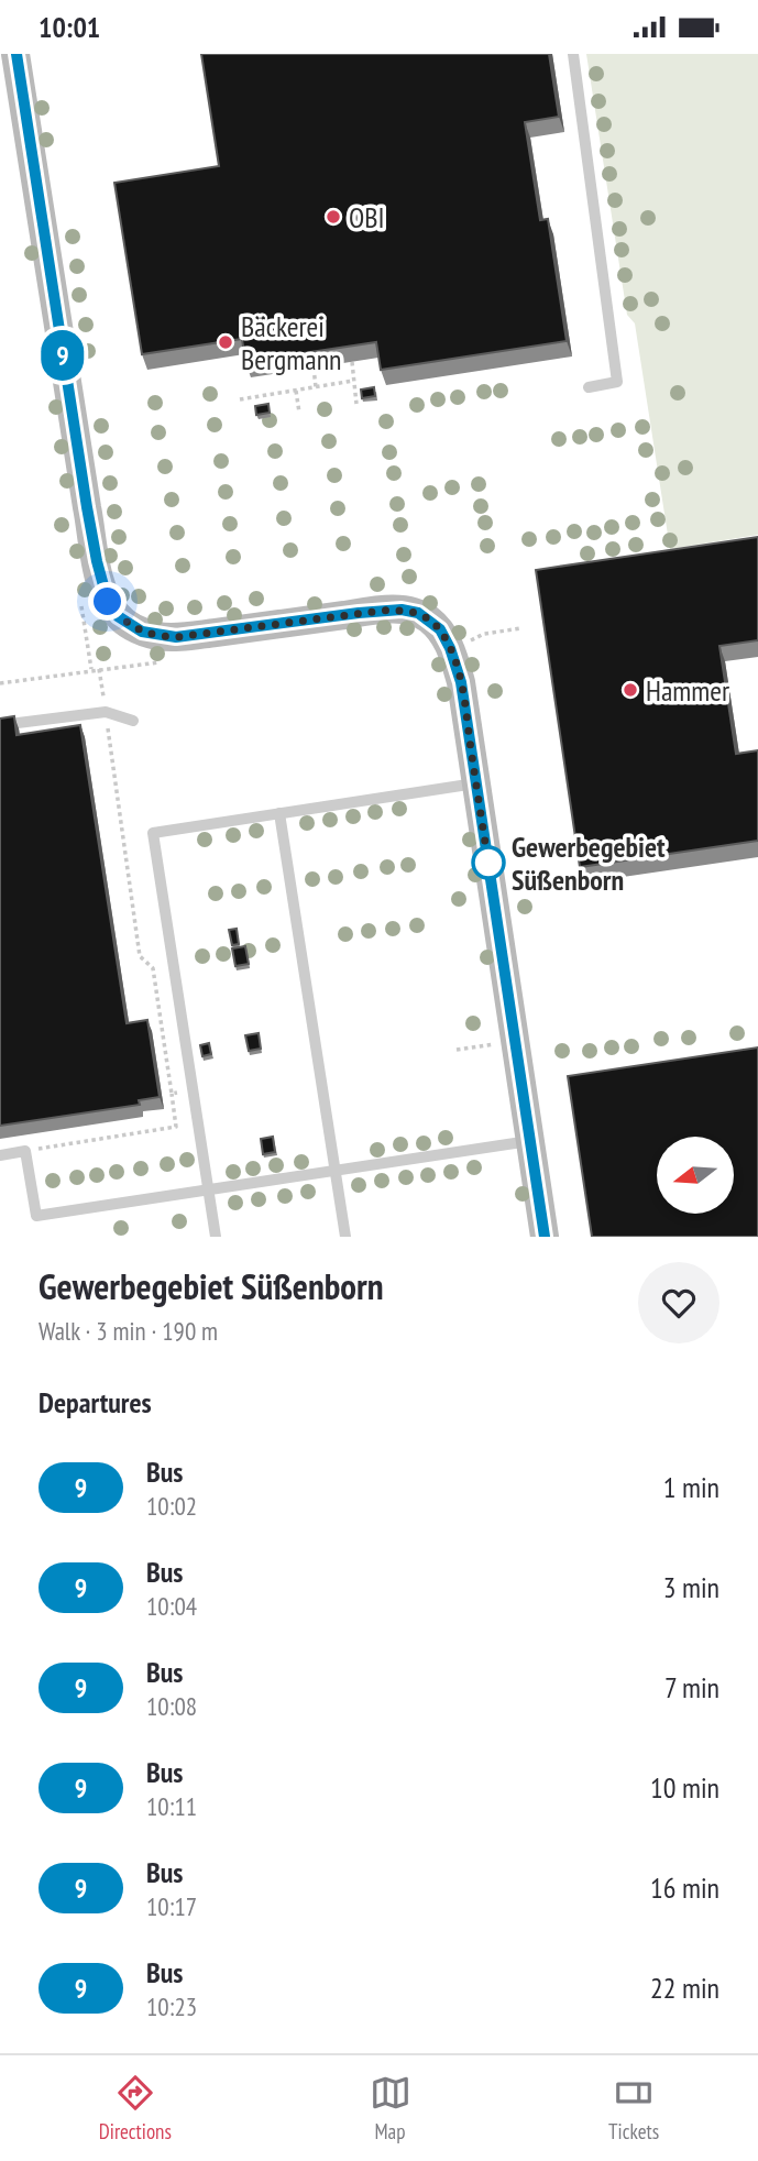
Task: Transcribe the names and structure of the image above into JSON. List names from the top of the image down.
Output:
{
  "places": [
    "OBI",
    "Bäckerei Bergmann",
    "Hammer",
    "Gewerbegebiet Süßenborn"
  ],
  "lines": ["bus line 9"],
  "north": "left",
  "page": {
    "status": "10:01",
    "on_map": "9",
    "heading": [
      ["Gewerbegebiet Süßenborn", "Walk · 3 min · 190 m"],
      "Departures"
    ],
    "list": [
      {
        "mark": "9",
        "name": "Bus",
        "note": "10:02",
        "value": "1 min"
      },
      {
        "mark": "9",
        "name": "Bus",
        "note": "10:04",
        "value": "3 min"
      },
      {
        "mark": "9",
        "name": "Bus",
        "note": "10:08",
        "value": "7 min"
      },
      {
        "mark": "9",
        "name": "Bus",
        "note": "10:11",
        "value": "10 min"
      },
      {
        "mark": "9",
        "name": "Bus",
        "note": "10:17",
        "value": "16 min"
      },
      {
        "mark": "9",
        "name": "Bus",
        "note": "10:23",
        "value": "22 min"
      }
    ],
    "tabs": ["Directions", "Map", "Tickets"]
  }
}
